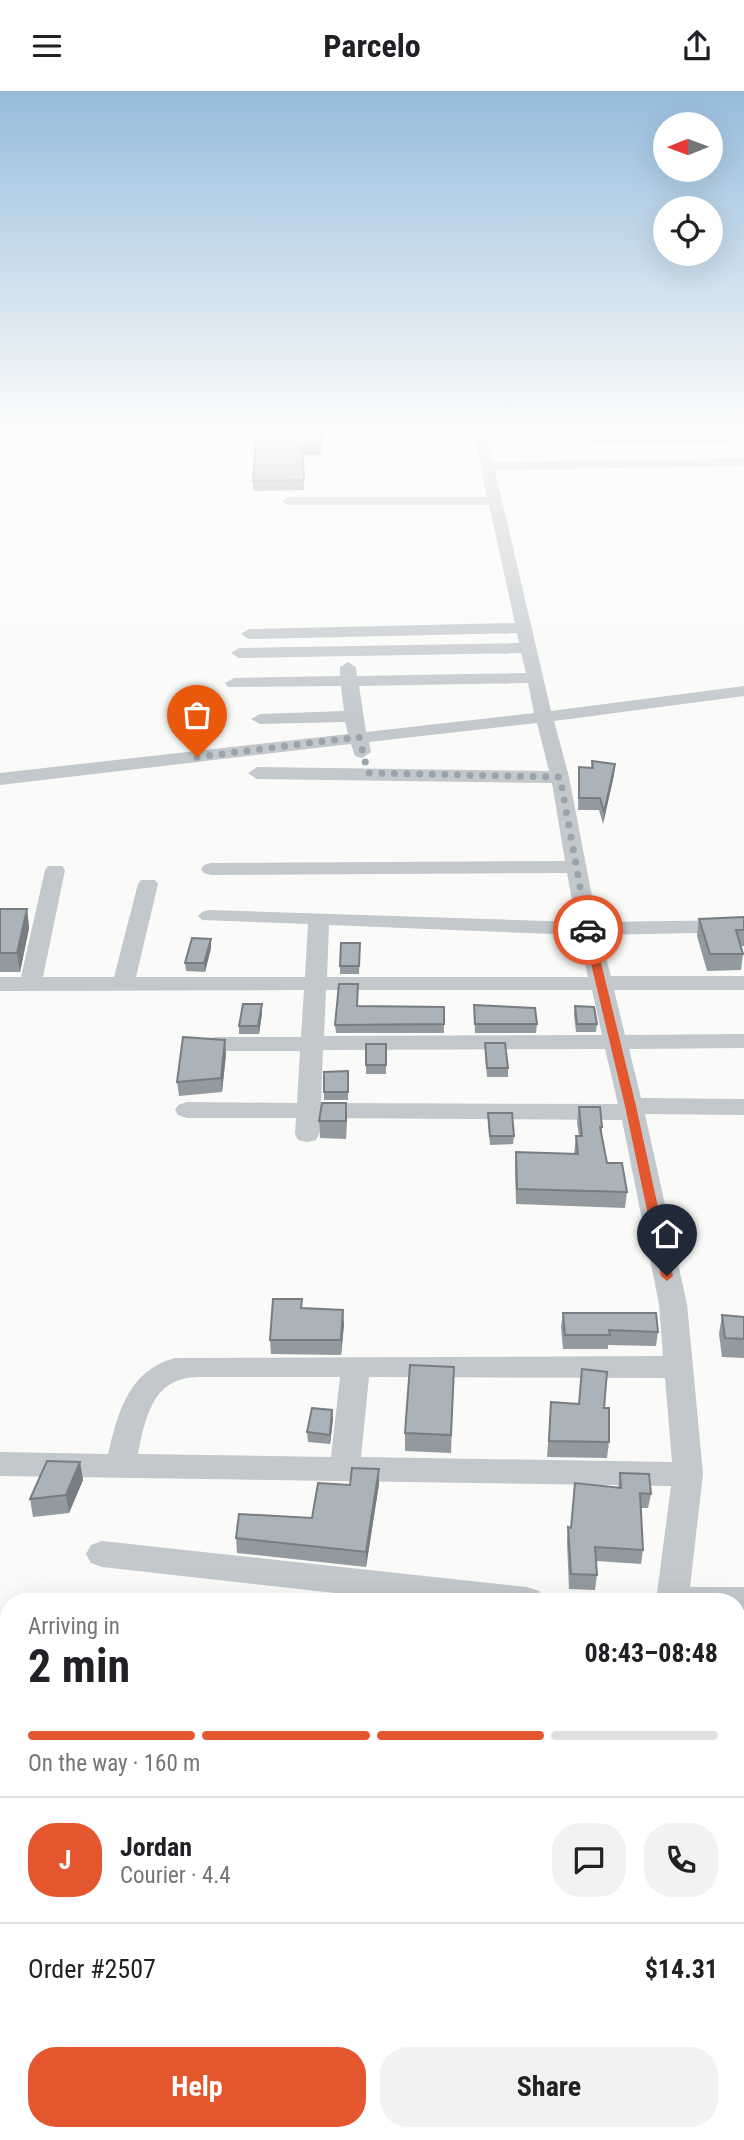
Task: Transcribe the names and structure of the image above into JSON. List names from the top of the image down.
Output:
{
  "north": "left",
  "page": {
    "header": "Parcelo",
    "heading": ["2 min", "Arriving in", "08:43–08:48"],
    "panel": [
      "Jordan",
      "Courier · 4.4",
      "Order #2507",
      "$14.31"
    ],
    "bar": "On the way · 160 m",
    "round": "J",
    "buttons": ["Help", "Share"]
  }
}
